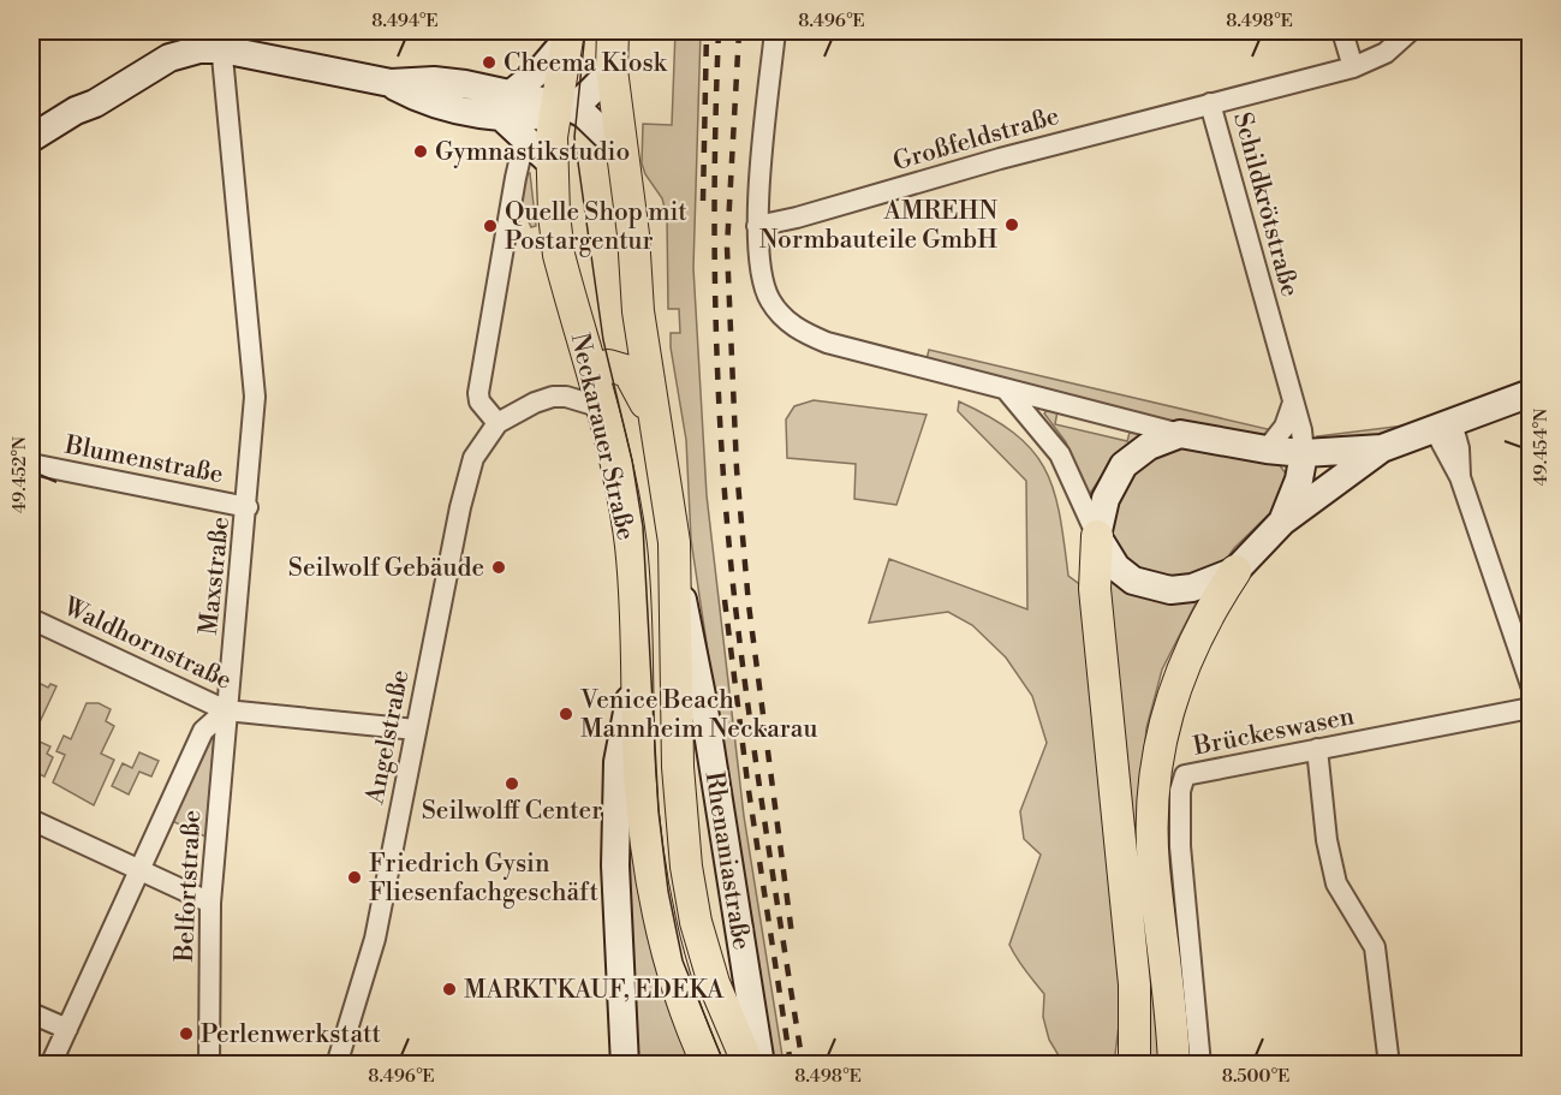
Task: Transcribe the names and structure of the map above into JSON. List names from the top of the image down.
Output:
{
  "streets": {
    "main road": ["Neckarauer Straße"],
    "street": [
      "Großfeldstraße",
      "Schildkrötstraße",
      "Blumenstraße",
      "Maxstraße",
      "Waldhornstraße",
      "Brückeswasen",
      "Angelstraße",
      "Rhenaniastraße",
      "Belfortstraße"
    ]
  },
  "crossings": [
    ["Großfeldstraße", "Schildkrötstraße"],
    ["Neckarauer Straße", "Angelstraße"],
    ["Neckarauer Straße", "Rhenaniastraße"],
    ["Blumenstraße", "Maxstraße"],
    ["Maxstraße", "Waldhornstraße"],
    ["Maxstraße", "Belfortstraße"],
    ["Waldhornstraße", "Angelstraße"],
    ["Waldhornstraße", "Belfortstraße"]
  ],
  "places": [
    "Cheema Kiosk",
    "Gymnastikstudio",
    "AMREHN Normbauteile GmbH",
    "Quelle Shop mit Postargentur",
    "Seilwolf Gebäude",
    "Venice Beach Mannheim Neckarau",
    "Seilwolff Center",
    "Friedrich Gysin Fliesenfachgeschäft",
    "MARKTKAUF, EDEKA",
    "Perlenwerkstatt"
  ],
  "coordinates": [
    "8.494°E",
    "8.496°E",
    "8.498°E",
    "49.454°N",
    "49.452°N",
    "8.500°E"
  ]
}
